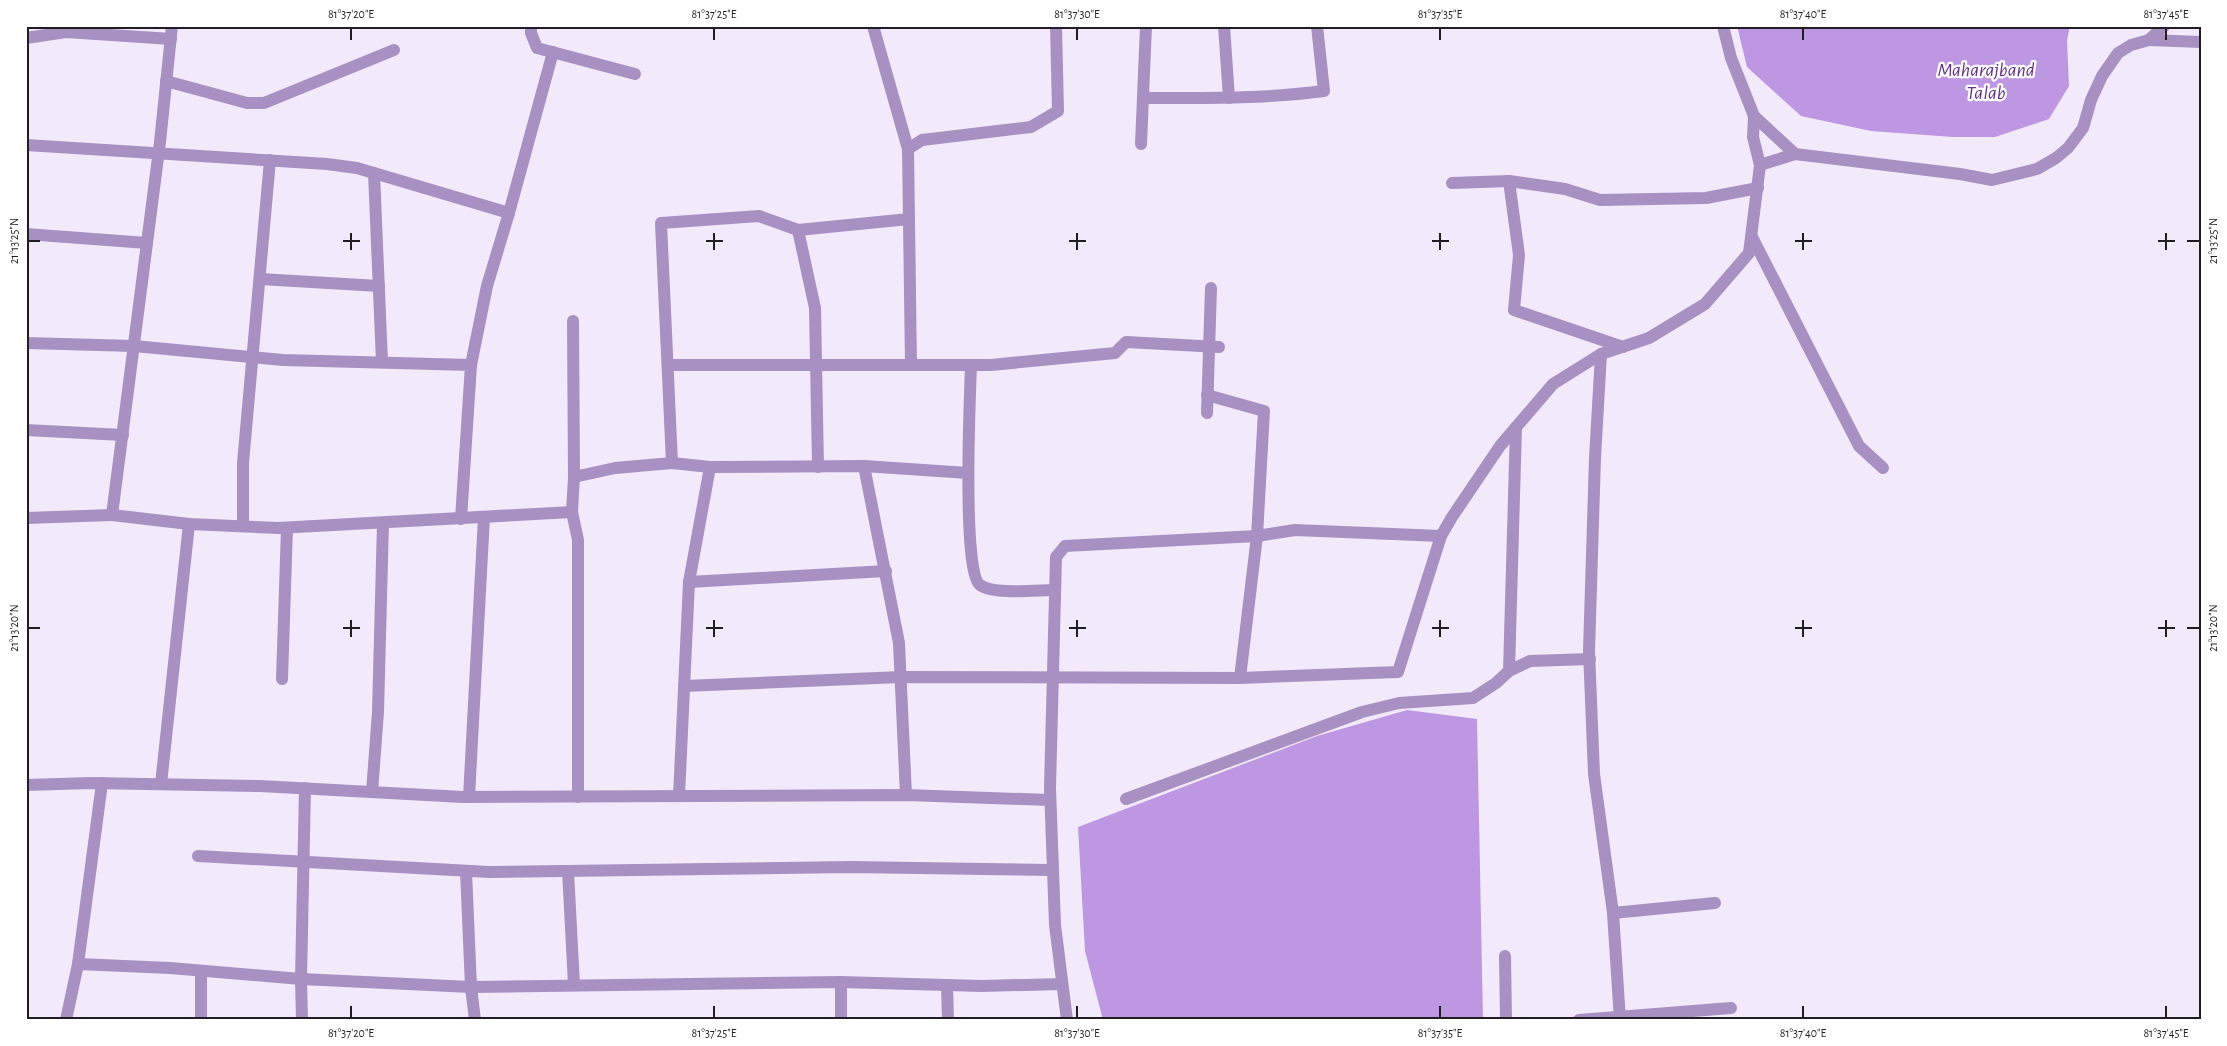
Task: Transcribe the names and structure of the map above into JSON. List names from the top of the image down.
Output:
{
  "water": ["Maharajband Talab"],
  "coordinates": [
    "81°37'20\"E",
    "81°37'25\"E",
    "81°37'30\"E",
    "81°37'35\"E",
    "81°37'40\"E",
    "81°37'45\"E",
    "21°13'25\"N",
    "21°13'20\"N"
  ]
}
